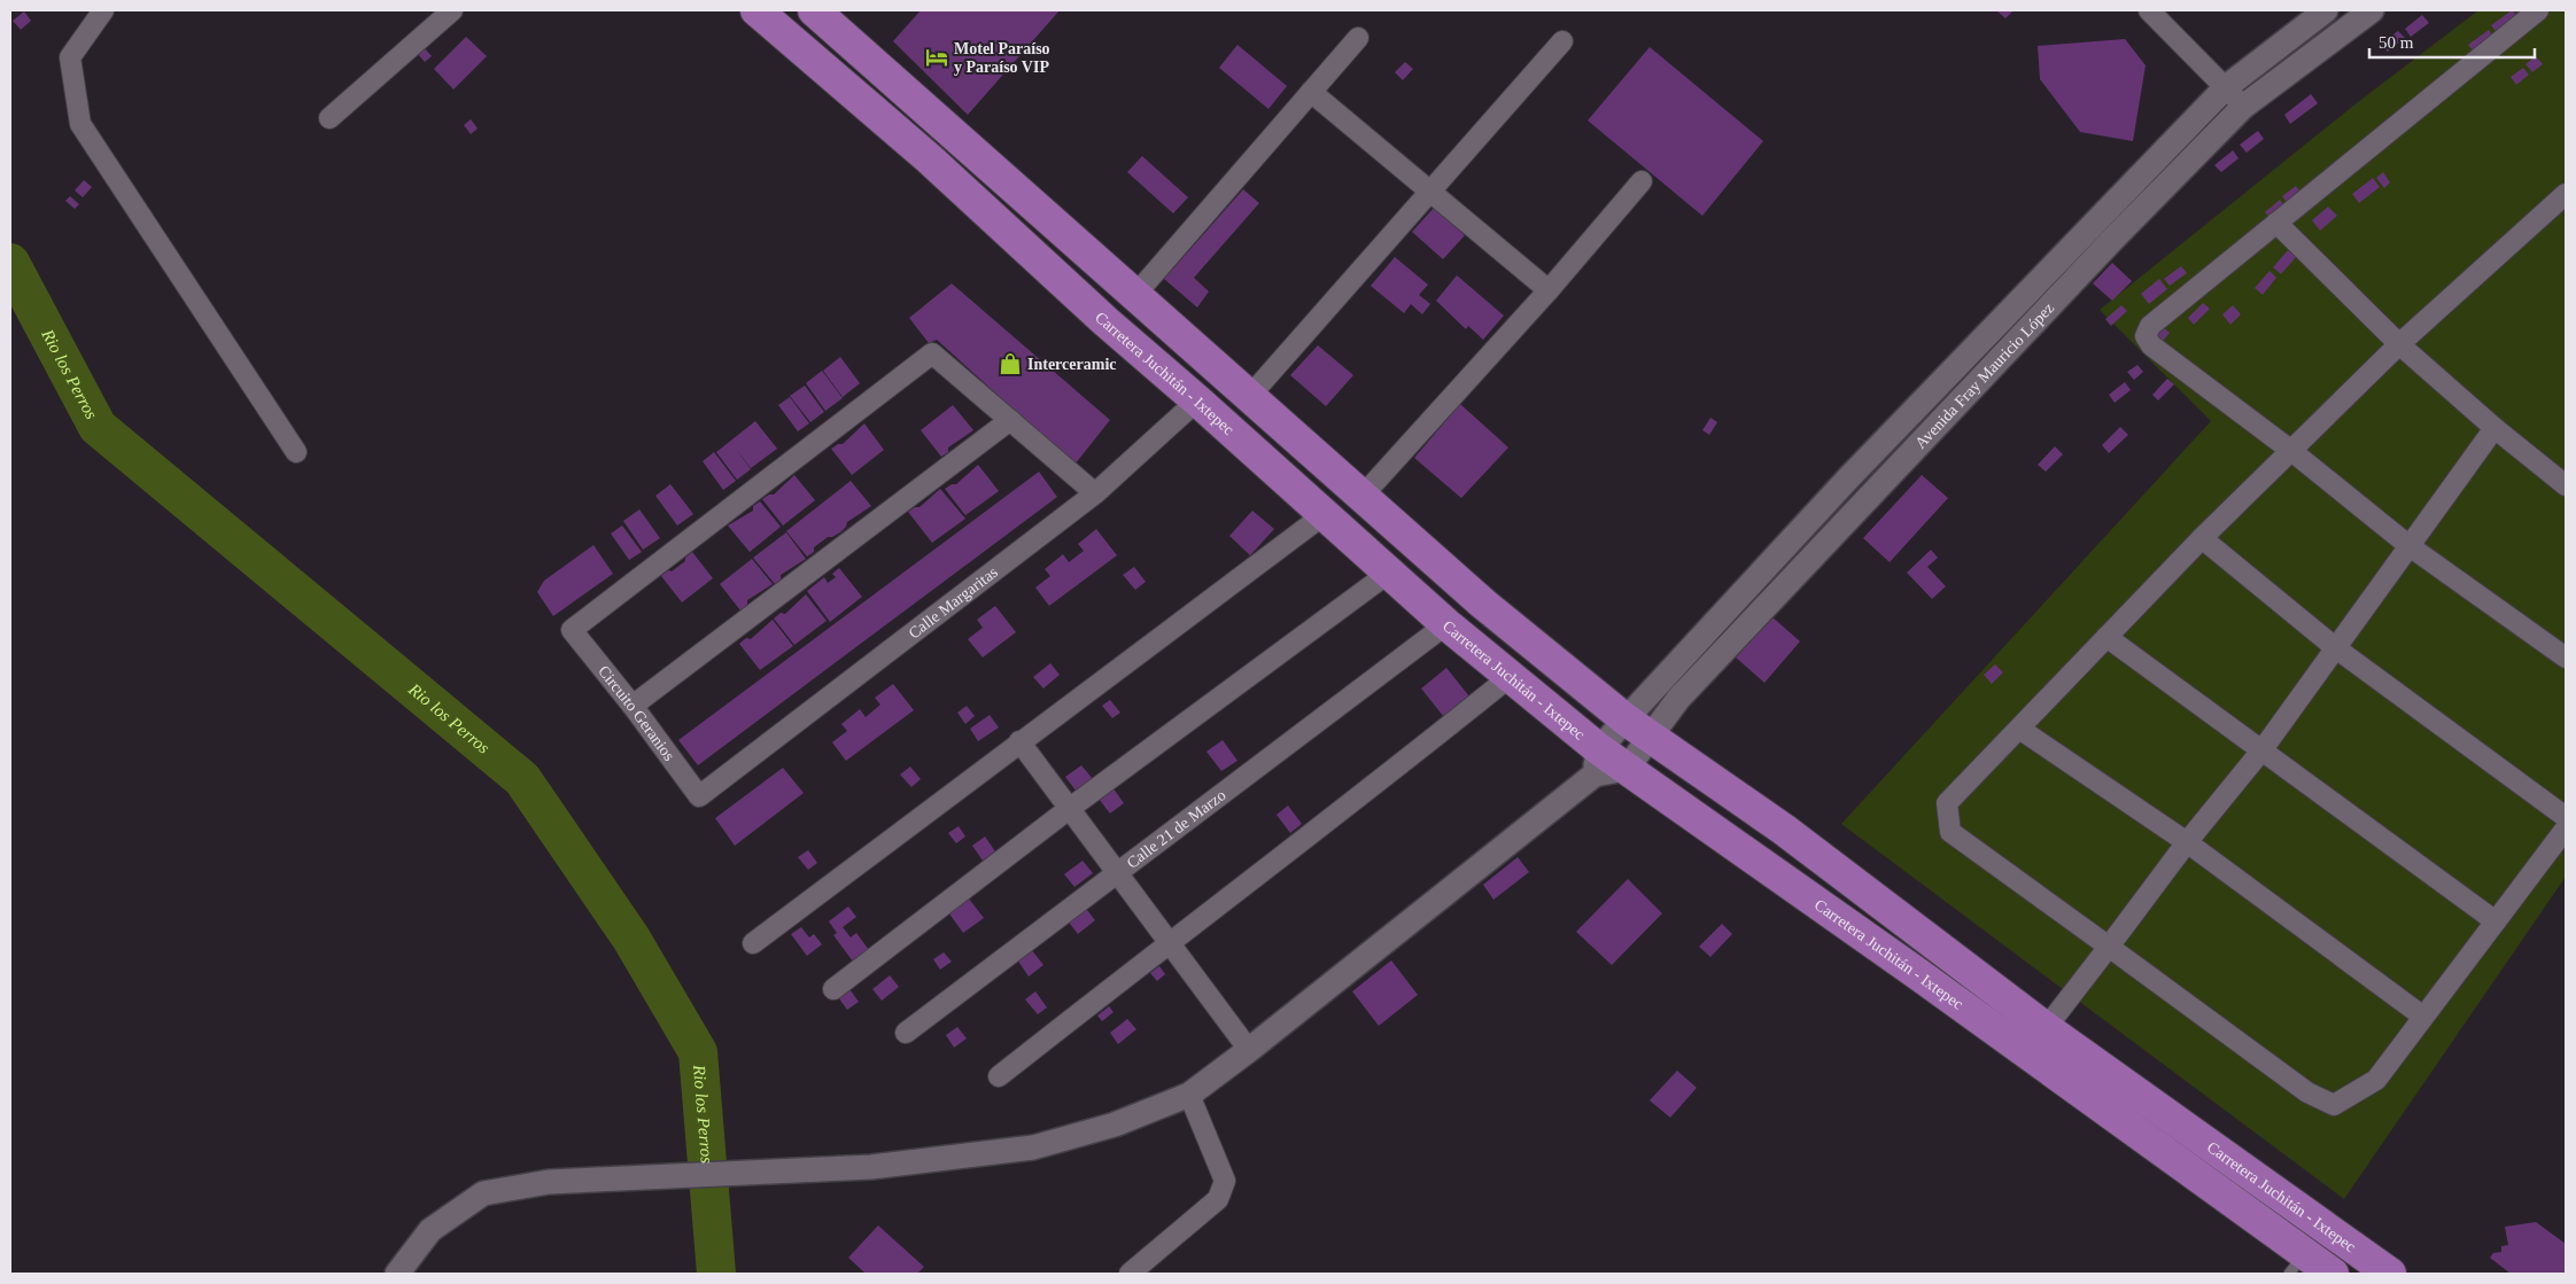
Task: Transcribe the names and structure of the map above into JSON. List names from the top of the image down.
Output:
{
  "streets": {
    "main road": ["Carretera Juchitán - Ixtepec"],
    "street": [
      "Avenida Fray Mauricio López",
      "Calle Margaritas",
      "Circuito Geranios",
      "Calle 21 de Marzo"
    ]
  },
  "crossings": [
    ["Carretera Juchitán - Ixtepec", "Avenida Fray Mauricio López"],
    ["Carretera Juchitán - Ixtepec", "Calle Margaritas"],
    ["Carretera Juchitán - Ixtepec", "Calle 21 de Marzo"],
    ["Calle Margaritas", "Circuito Geranios"]
  ],
  "water": ["Rio los Perros"],
  "places": {
    "hotel": ["Motel Paraíso y Paraíso VIP"],
    "shop": ["Interceramic"]
  },
  "scale_bar": "50 m"
}
